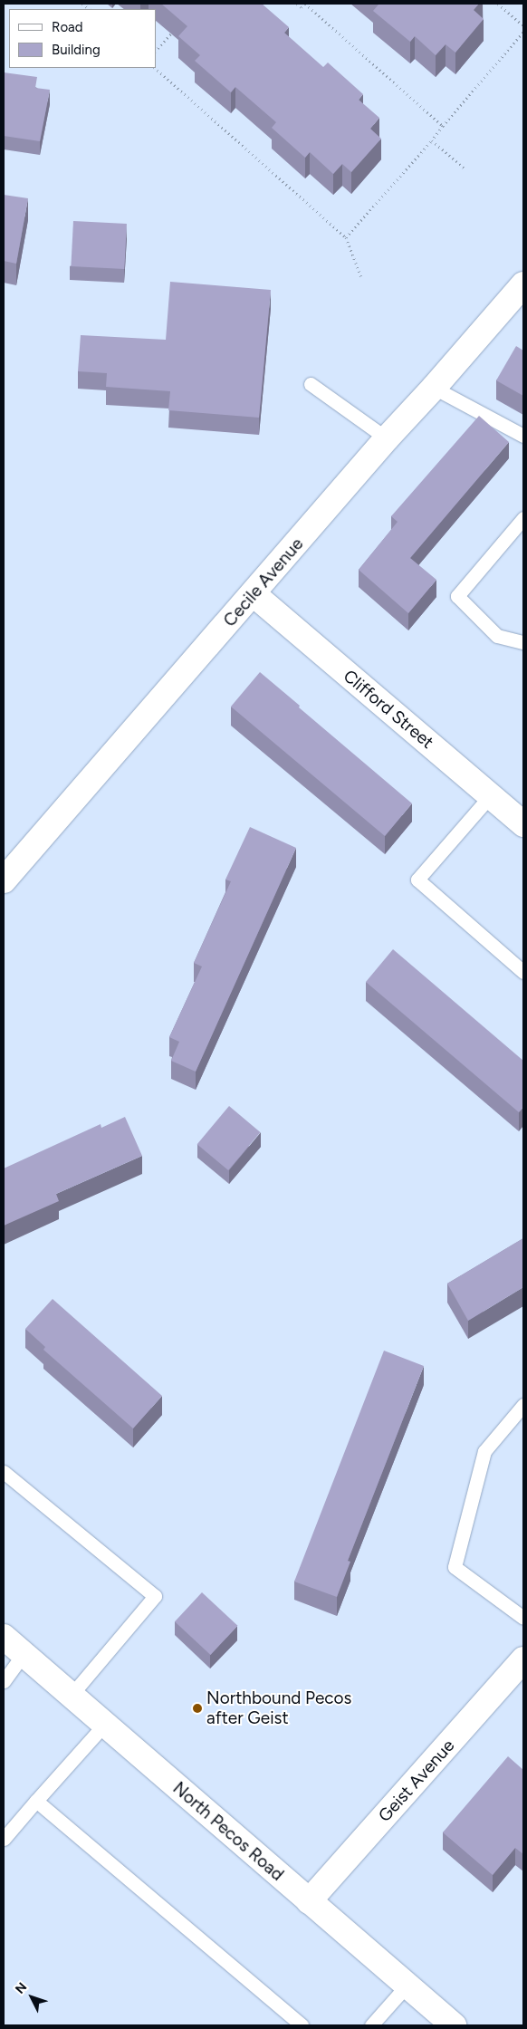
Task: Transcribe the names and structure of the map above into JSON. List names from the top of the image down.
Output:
{
  "streets": {
    "street": [
      "Cecile Avenue",
      "Clifford Street",
      "Geist Avenue",
      "North Pecos Road"
    ]
  },
  "crossings": [
    ["Cecile Avenue", "Clifford Street"],
    ["Geist Avenue", "North Pecos Road"]
  ],
  "places": ["Northbound Pecos after Geist"],
  "legend": ["Road", "Building"],
  "north": "top left"
}
